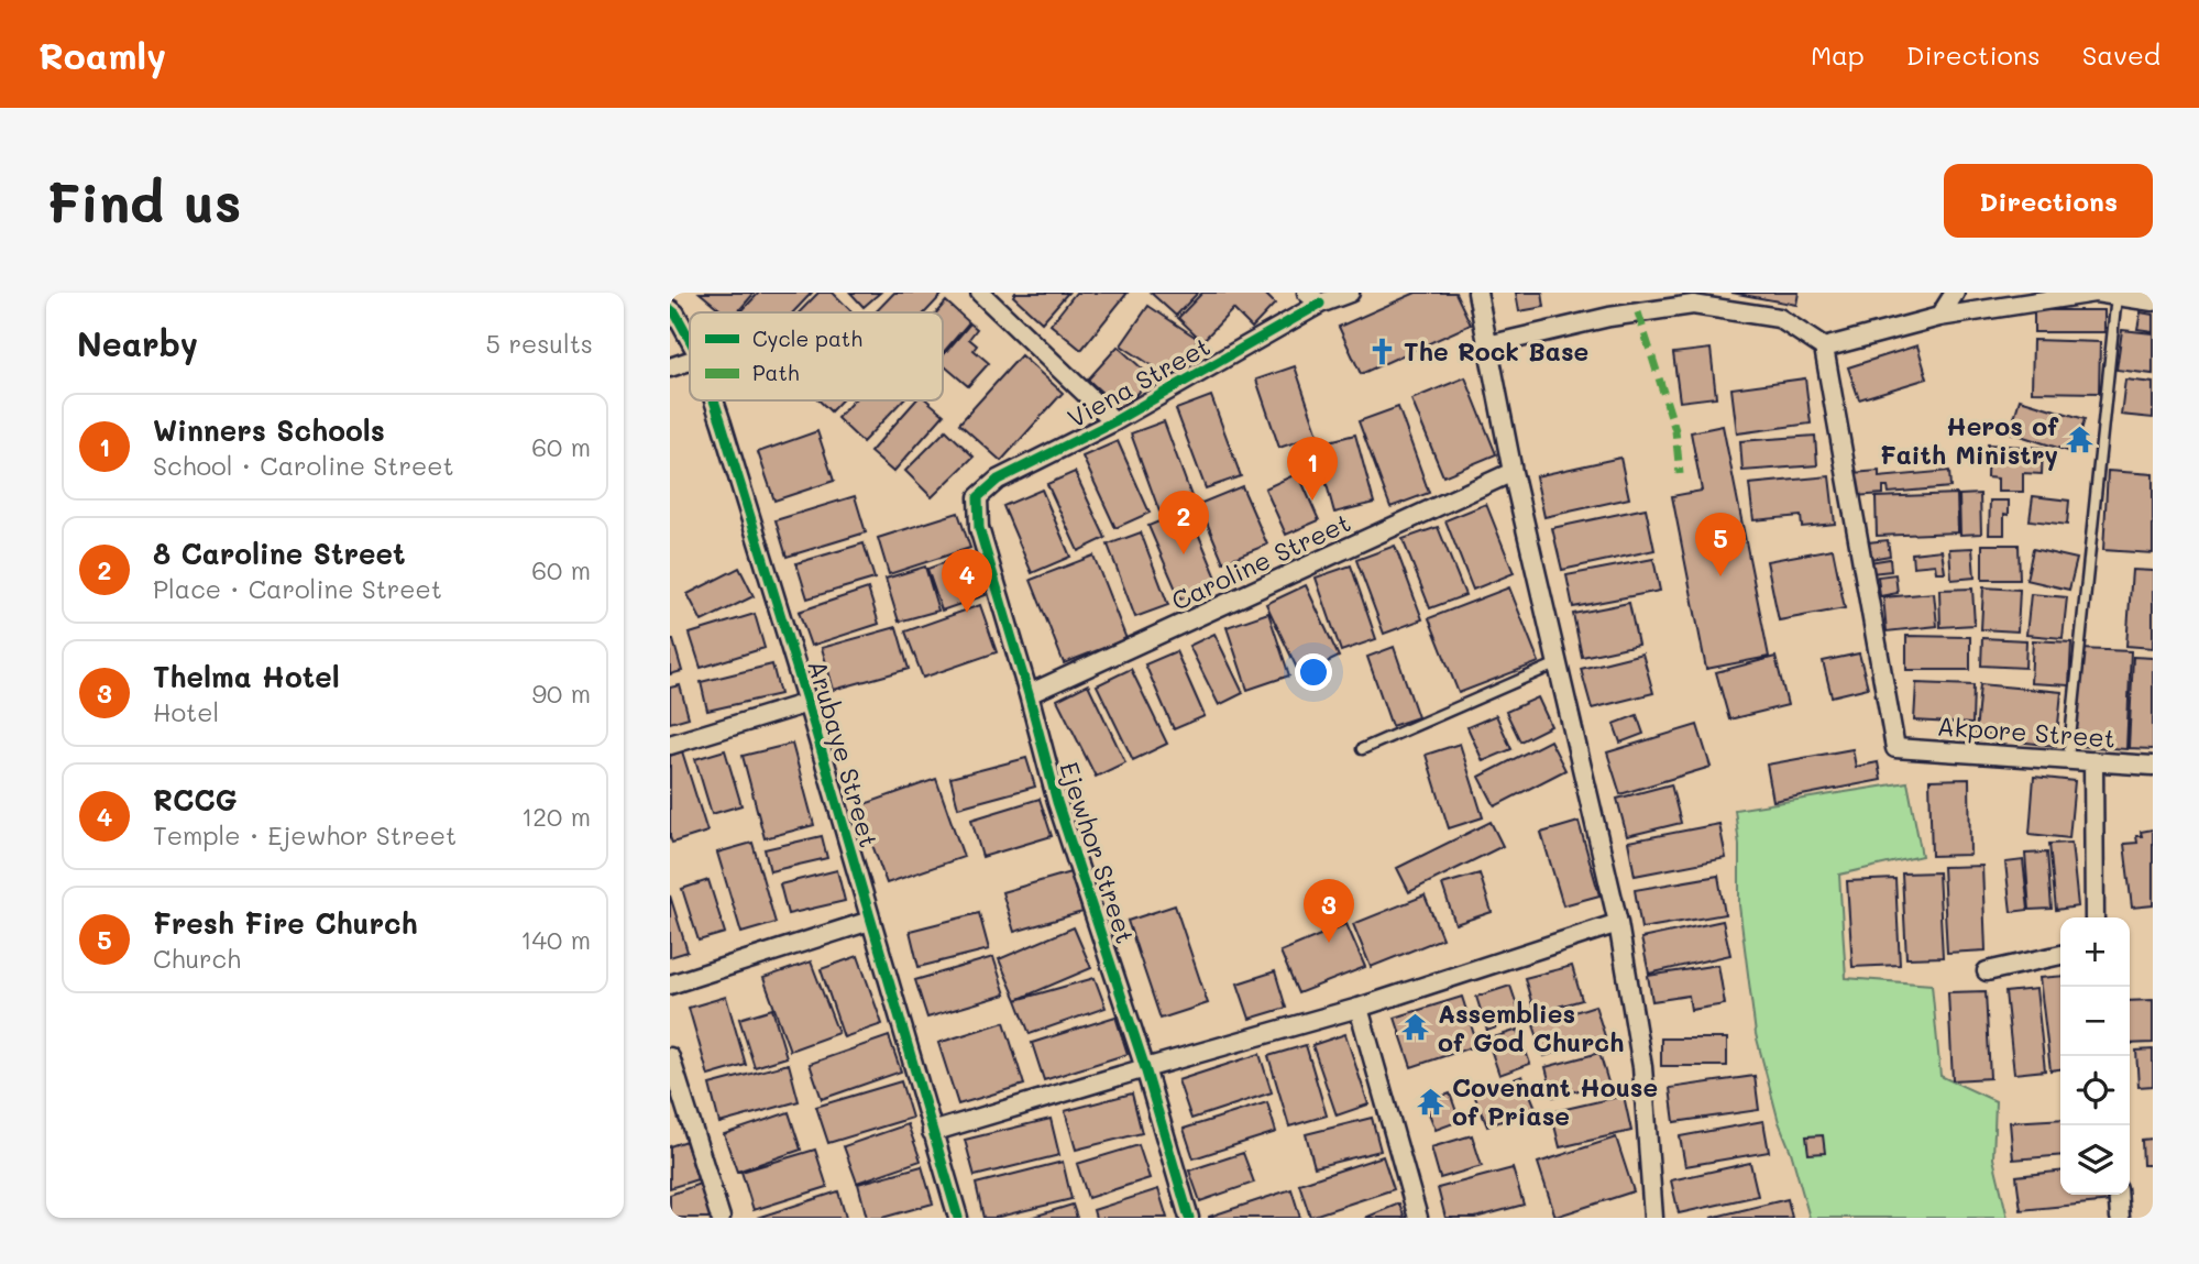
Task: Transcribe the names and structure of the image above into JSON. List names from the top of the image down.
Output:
{
  "streets": {
    "street": [
      "Viena Street",
      "Caroline Street",
      "Akpore Street",
      "Arubaye Street",
      "Ejewhor Street"
    ]
  },
  "crossings": [
    ["Viena Street", "Ejewhor Street"],
    ["Caroline Street", "Ejewhor Street"]
  ],
  "places": {
    "church": ["The Rock Base"],
    "temple": ["Heros of Faith Ministry", "Assemblies of God Church", "Covenant House of Priase"]
  },
  "legend": ["Cycle path", "Path"],
  "page": {
    "header": "Roamly",
    "nav": ["Map", "Directions", "Saved"],
    "buttons": "Directions",
    "title": "Find us",
    "heading": ["Nearby", "5 results"],
    "list": [
      {
        "mark": "1",
        "name": "Winners Schools",
        "note": "School · Caroline Street",
        "value": "60 m"
      },
      {
        "mark": "2",
        "name": "8 Caroline Street",
        "note": "Place · Caroline Street",
        "value": "60 m"
      },
      {
        "mark": "3",
        "name": "Thelma Hotel",
        "note": "Hotel",
        "value": "90 m"
      },
      {
        "mark": "4",
        "name": "RCCG",
        "note": "Temple · Ejewhor Street",
        "value": "120 m"
      },
      {
        "mark": "5",
        "name": "Fresh Fire Church",
        "note": "Church",
        "value": "140 m"
      }
    ],
    "pins": [
      "1",
      "2",
      "5",
      "4",
      "3"
    ],
    "map_buttons": ["+", "−"]
  }
}
